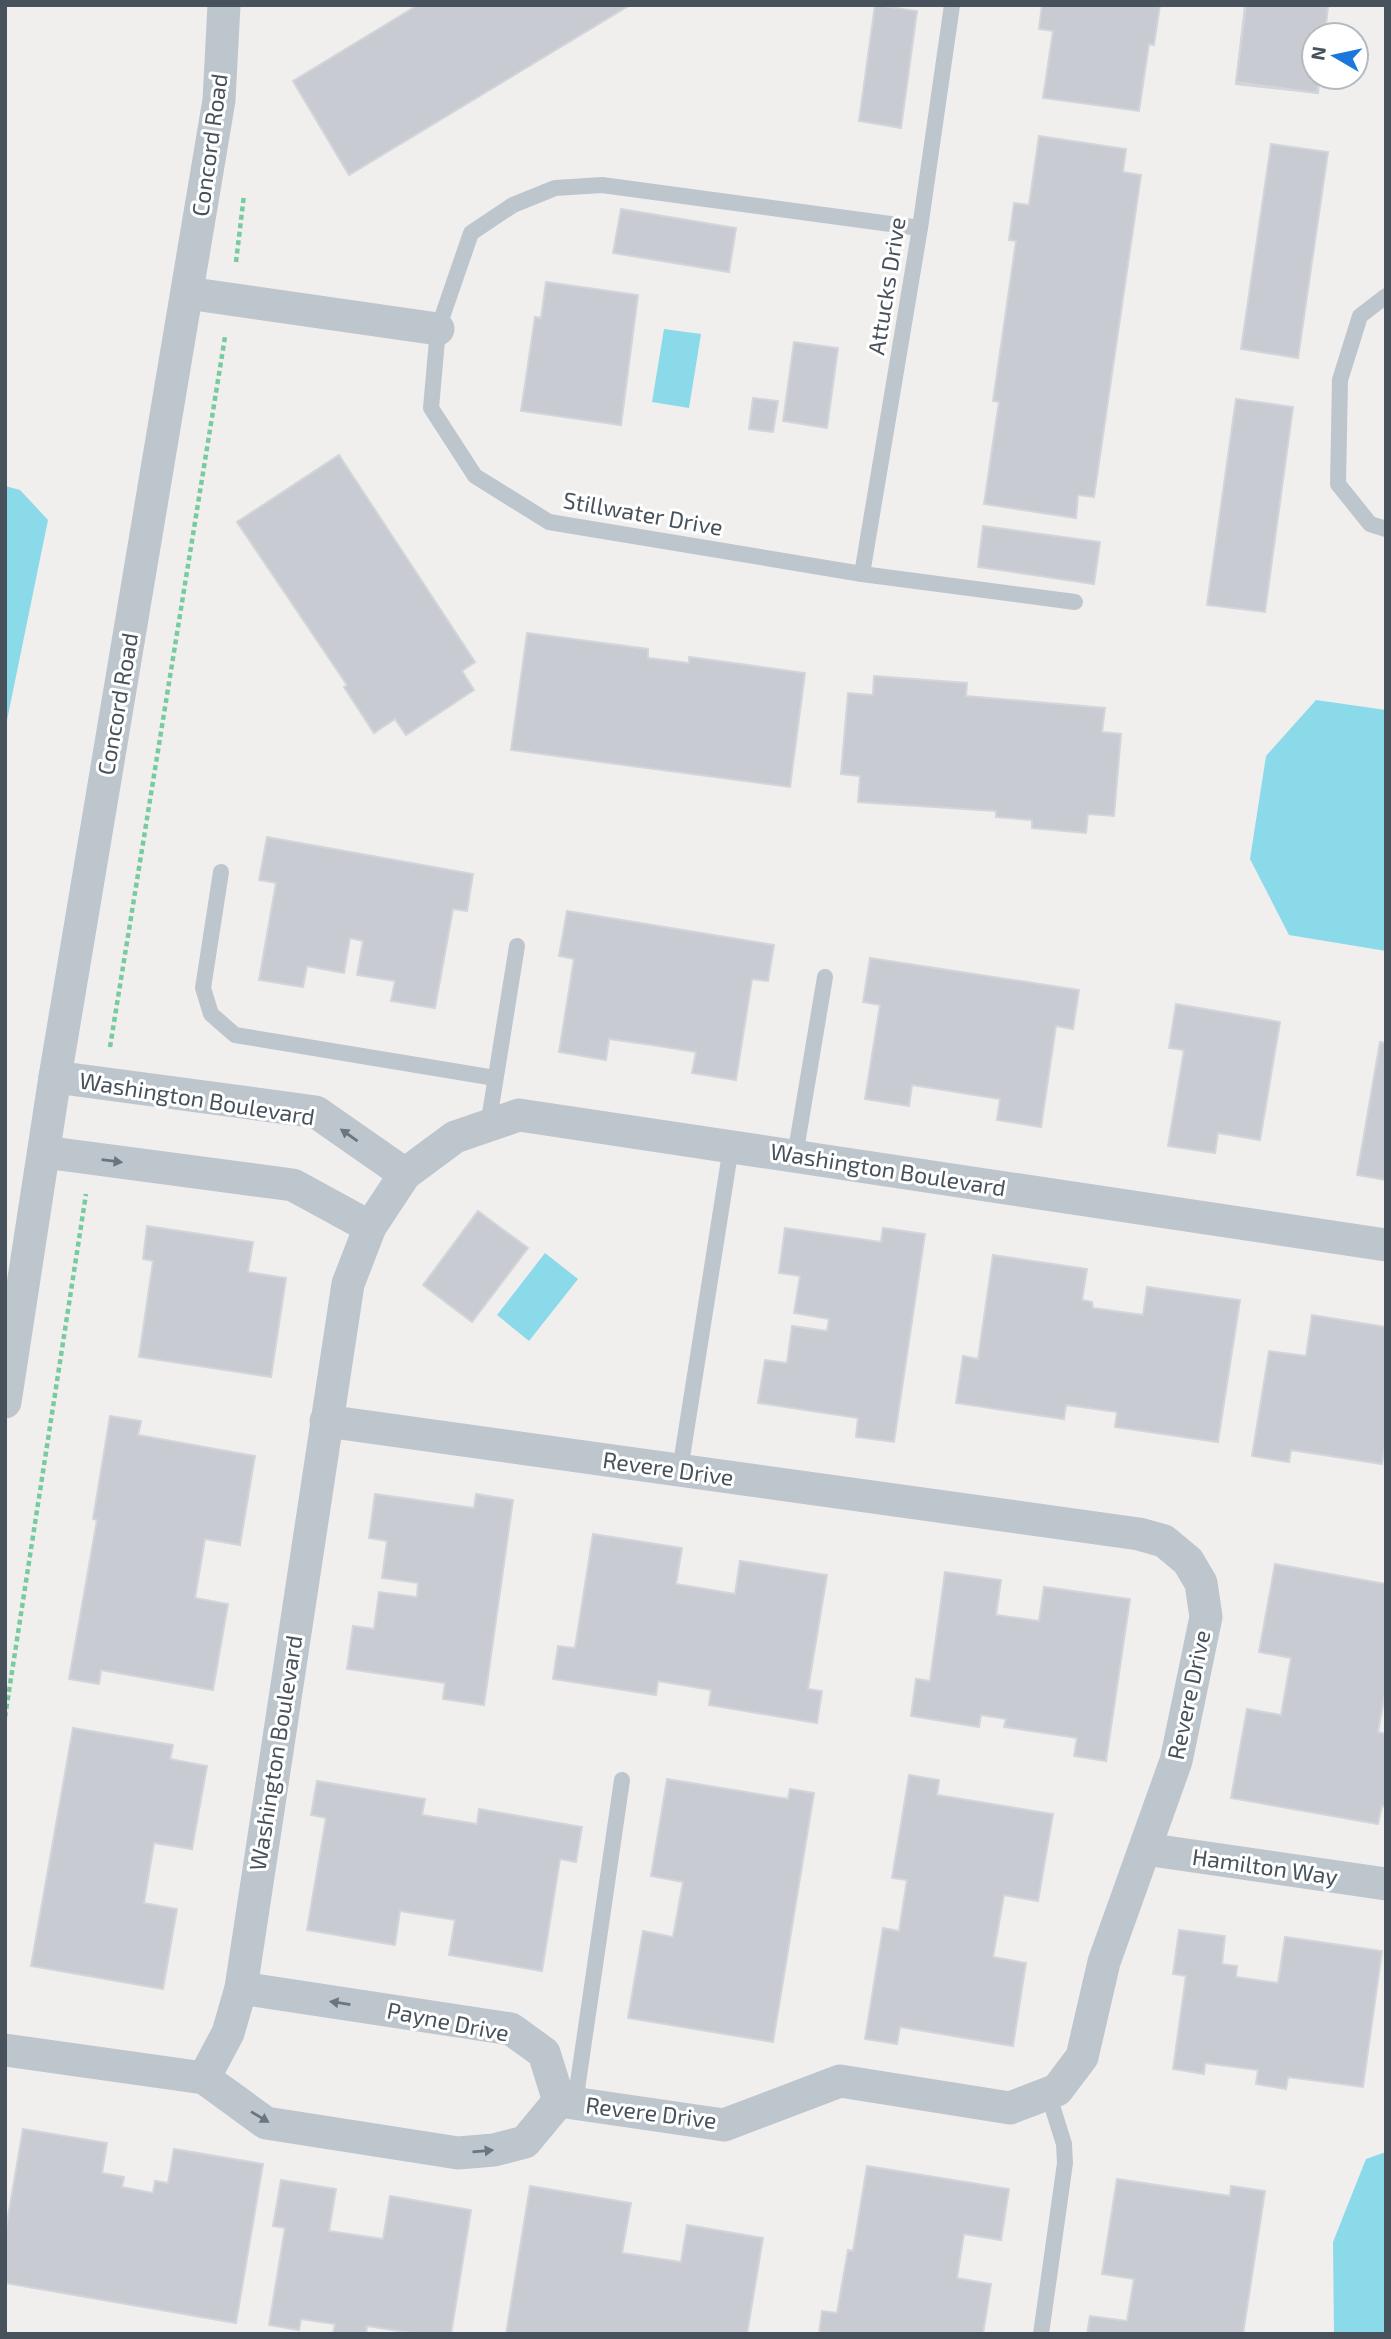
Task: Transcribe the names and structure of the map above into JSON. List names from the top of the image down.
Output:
{
  "streets": {
    "street": [
      "Concord Road",
      "Washington Boulevard",
      "Revere Drive",
      "Hamilton Way",
      "Payne Drive"
    ],
    "lane": ["Attucks Drive", "Stillwater Drive"]
  },
  "crossings": [
    ["Concord Road", "Washington Boulevard"],
    ["Attucks Drive", "Stillwater Drive"],
    ["Washington Boulevard", "Revere Drive"],
    ["Washington Boulevard", "Payne Drive"],
    ["Revere Drive", "Hamilton Way"],
    ["Revere Drive", "Payne Drive"]
  ],
  "one_way": ["Payne Drive"],
  "north": "left"
}
